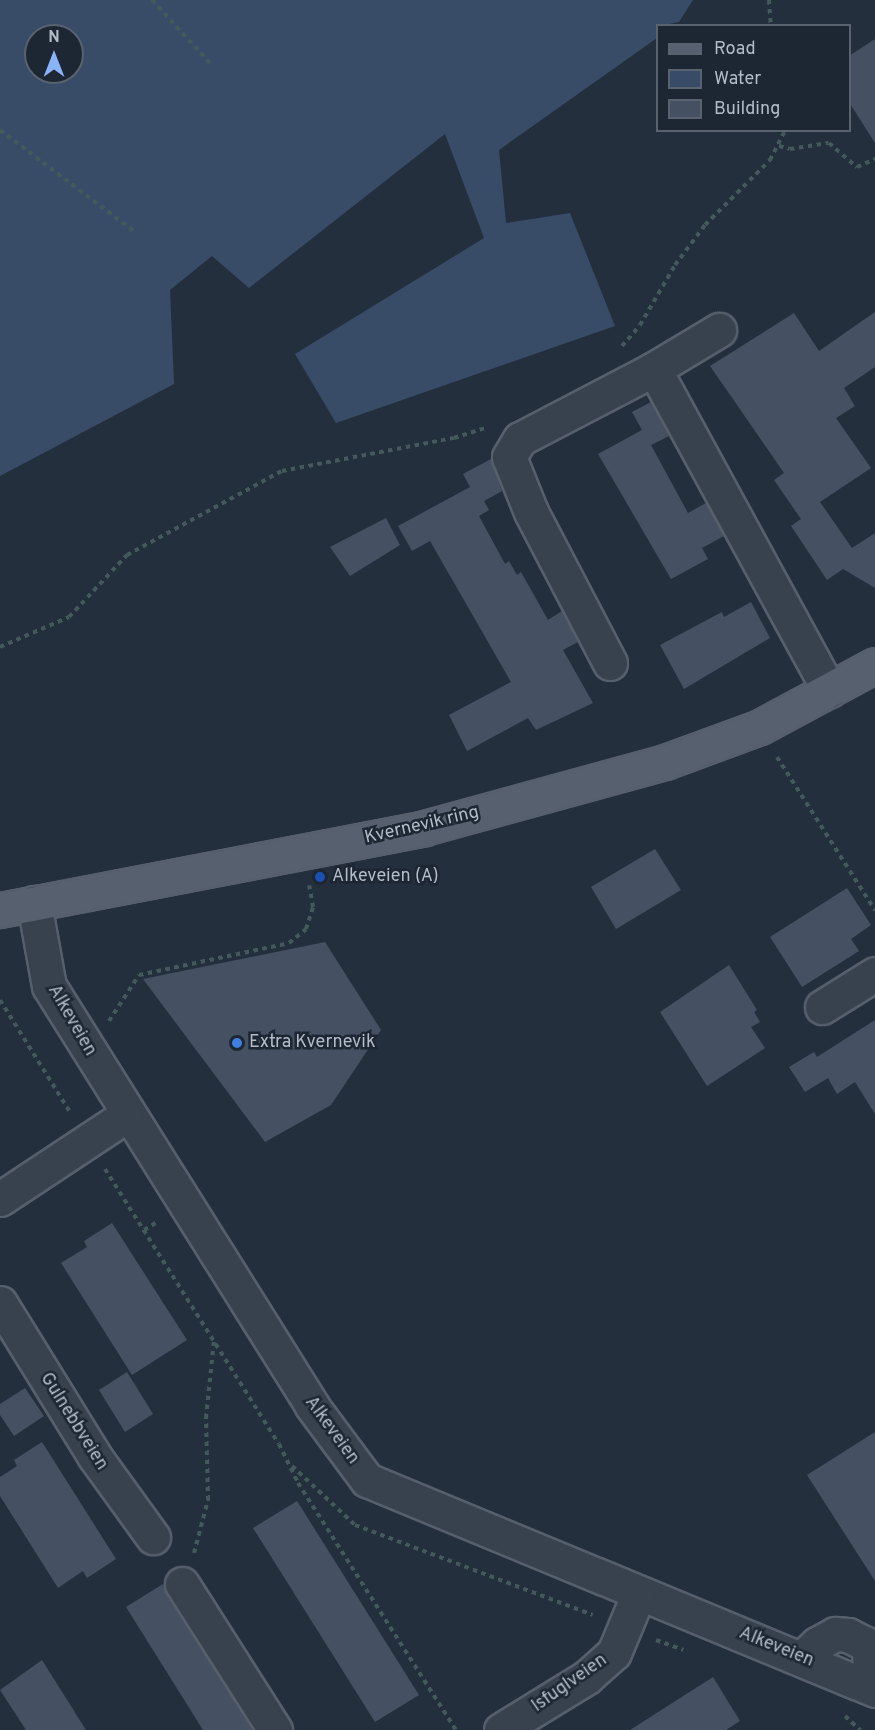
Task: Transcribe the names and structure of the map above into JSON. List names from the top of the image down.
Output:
{
  "streets": {
    "main road": ["Kvernevik ring"],
    "street": ["Alkeveien", "Gulnebbveien", "Isfuglveien"]
  },
  "crossings": [
    ["Kvernevik ring", "Alkeveien"],
    ["Alkeveien", "Isfuglveien"]
  ],
  "places": ["Alkeveien (A)", "Extra Kvernevik"],
  "legend": ["Road", "Water", "Building"],
  "north": "top"
}
